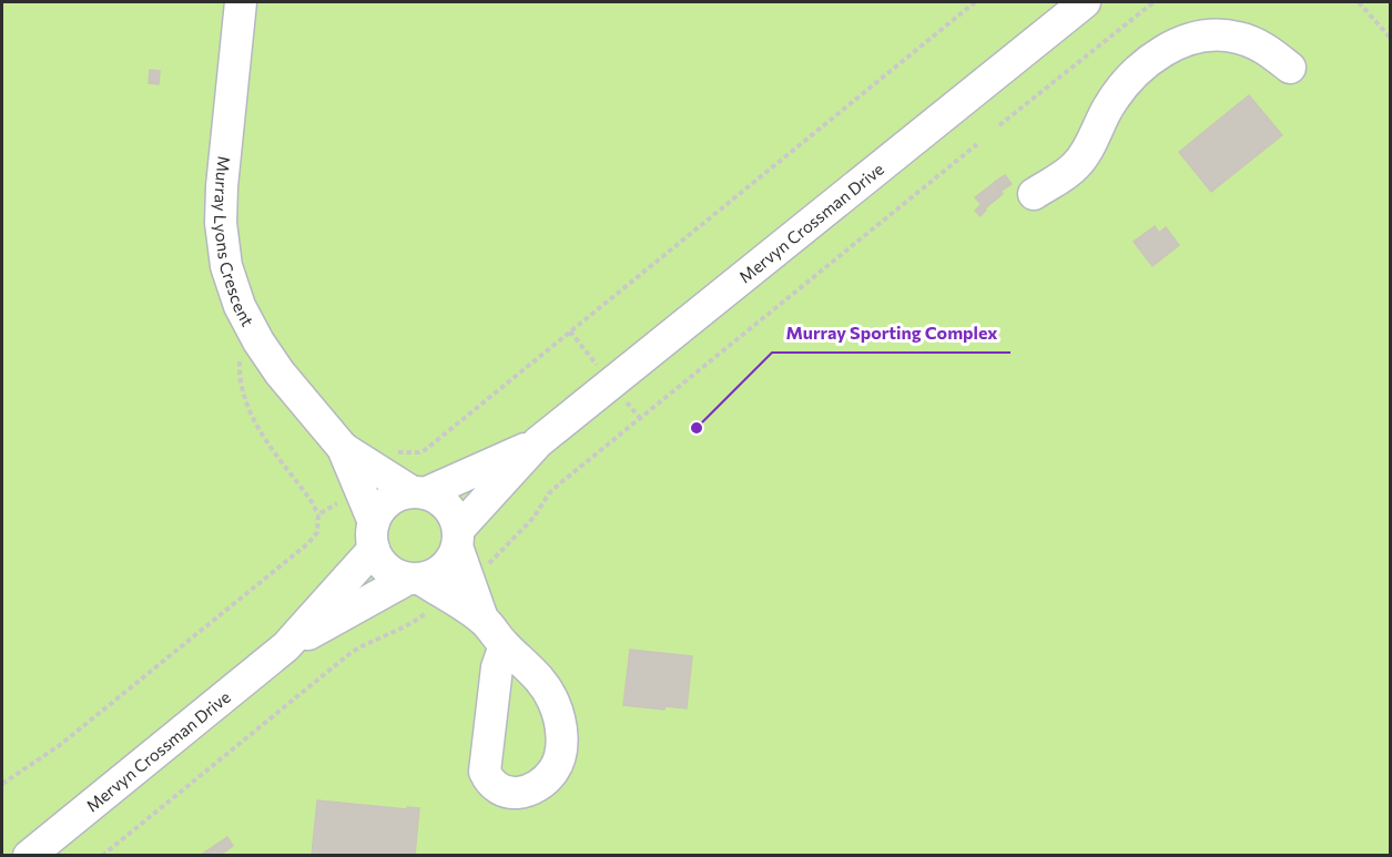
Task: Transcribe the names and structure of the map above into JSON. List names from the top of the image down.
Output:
{
  "streets": {
    "street": ["Mervyn Crossman Drive", "Murray Lyons Crescent"]
  },
  "crossings": [
    ["Mervyn Crossman Drive", "Murray Lyons Crescent"]
  ],
  "places": ["Murray Sporting Complex"]
}
